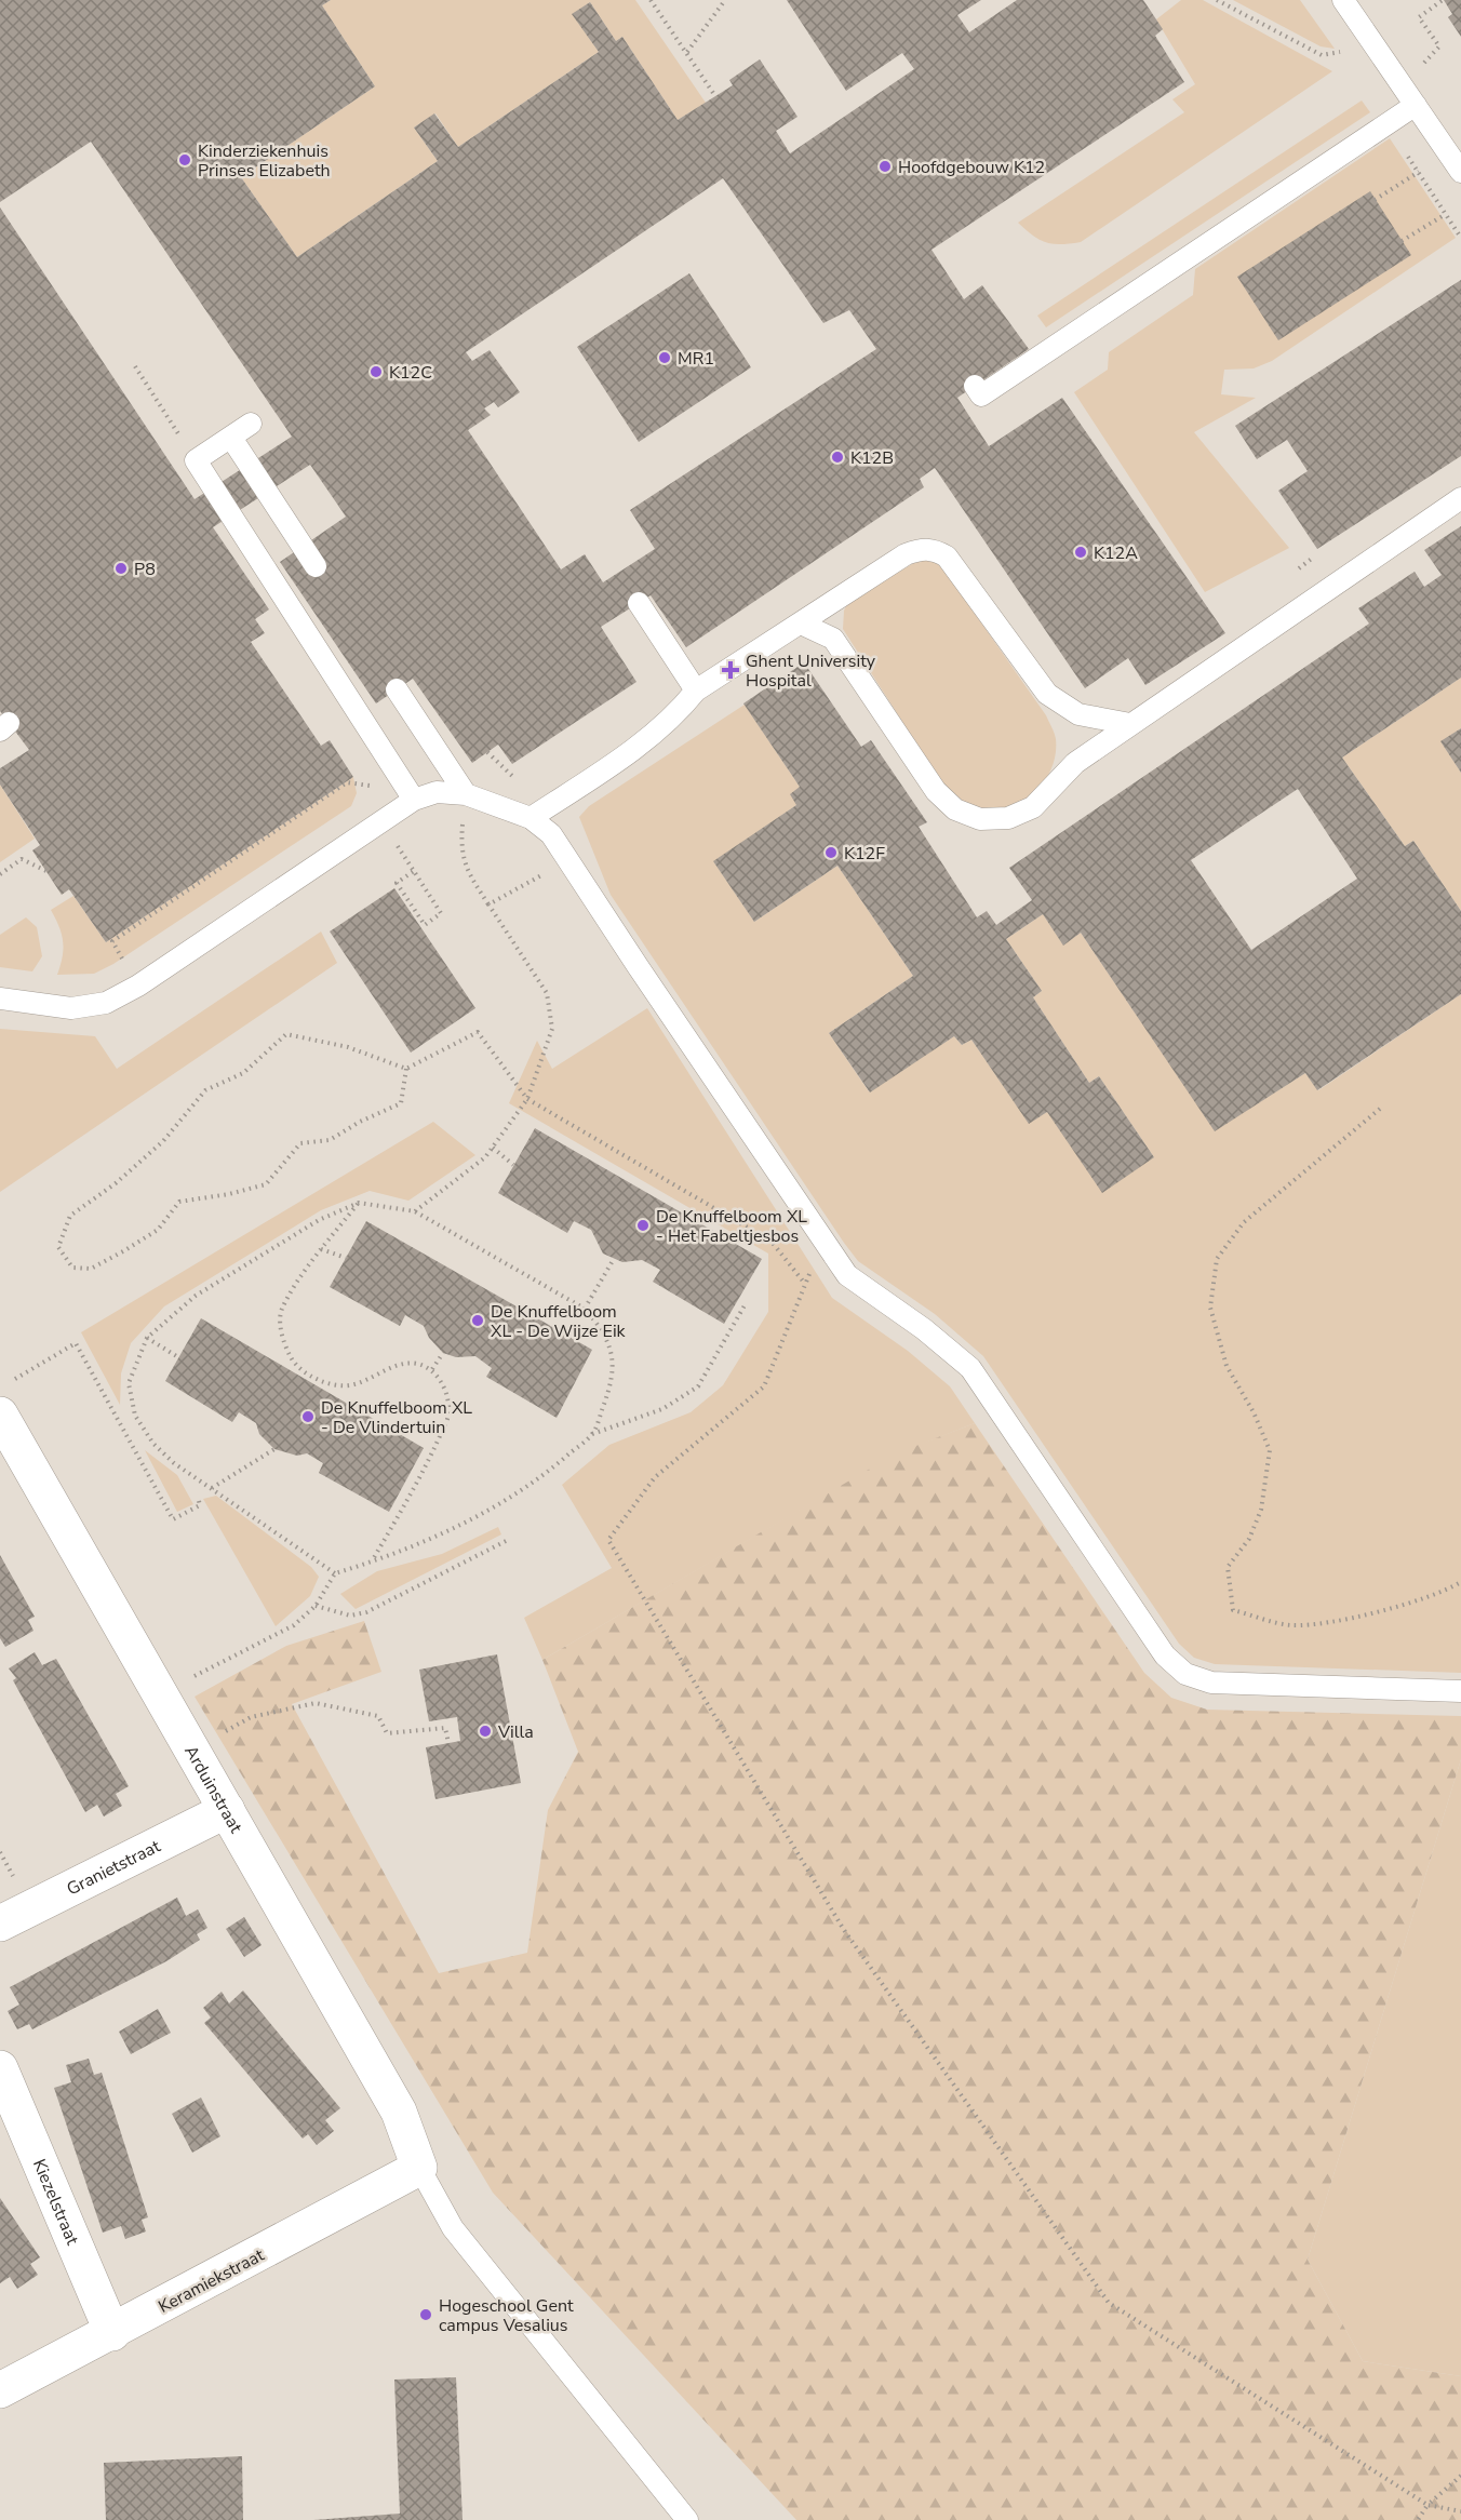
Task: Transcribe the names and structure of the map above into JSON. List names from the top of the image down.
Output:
{
  "streets": {
    "street": [
      "Arduinstraat",
      "Granietstraat",
      "Kiezelstraat",
      "Keramiekstraat"
    ]
  },
  "crossings": [
    ["Arduinstraat", "Granietstraat"],
    ["Arduinstraat", "Keramiekstraat"],
    ["Kiezelstraat", "Keramiekstraat"]
  ],
  "places": {
    "other": [
      "Kinderziekenhuis Prinses Elizabeth",
      "Hoofdgebouw K12",
      "MR1",
      "K12C",
      "K12B",
      "K12A",
      "P8",
      "K12F",
      "De Knuffelboom XL - Het Fabeltjesbos",
      "De Knuffelboom XL - De Wijze Eik",
      "De Knuffelboom XL - De Vlindertuin",
      "Villa",
      "Hogeschool Gent campus Vesalius"
    ],
    "health": ["Ghent University Hospital"]
  }
}
